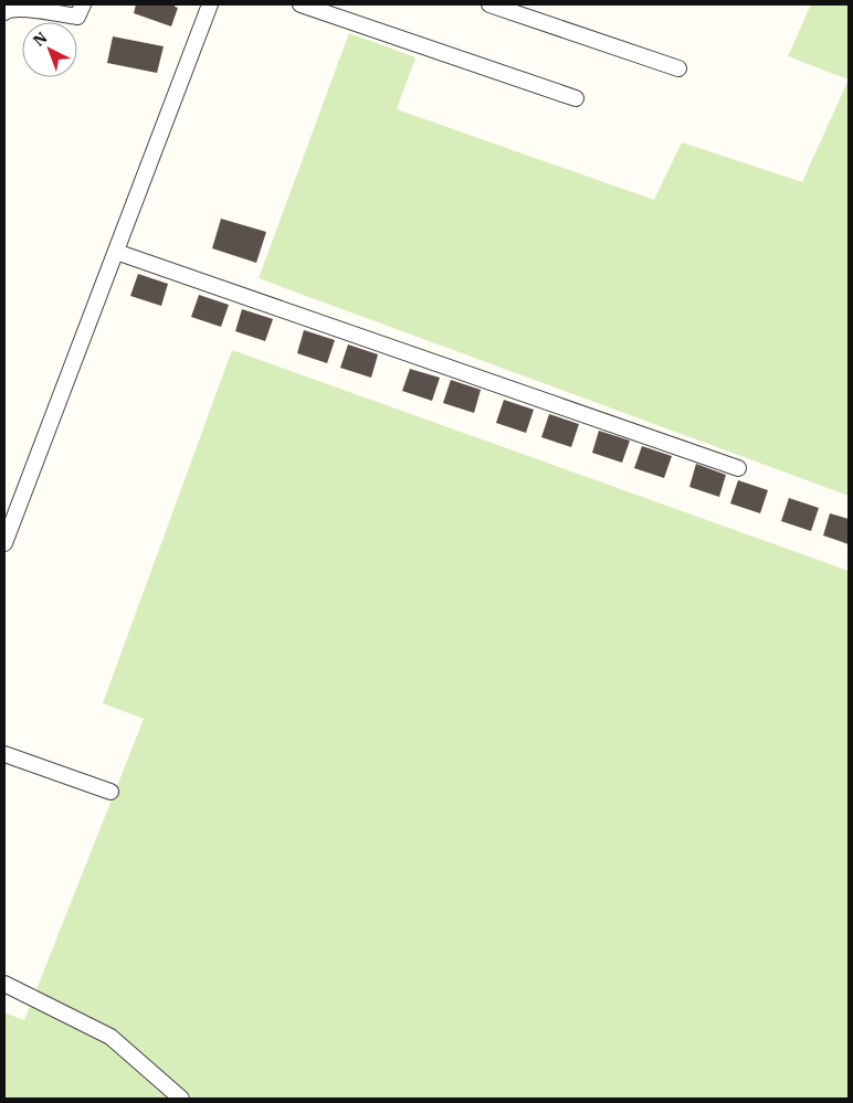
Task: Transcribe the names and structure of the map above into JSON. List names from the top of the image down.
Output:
{
  "north": "top left"
}
